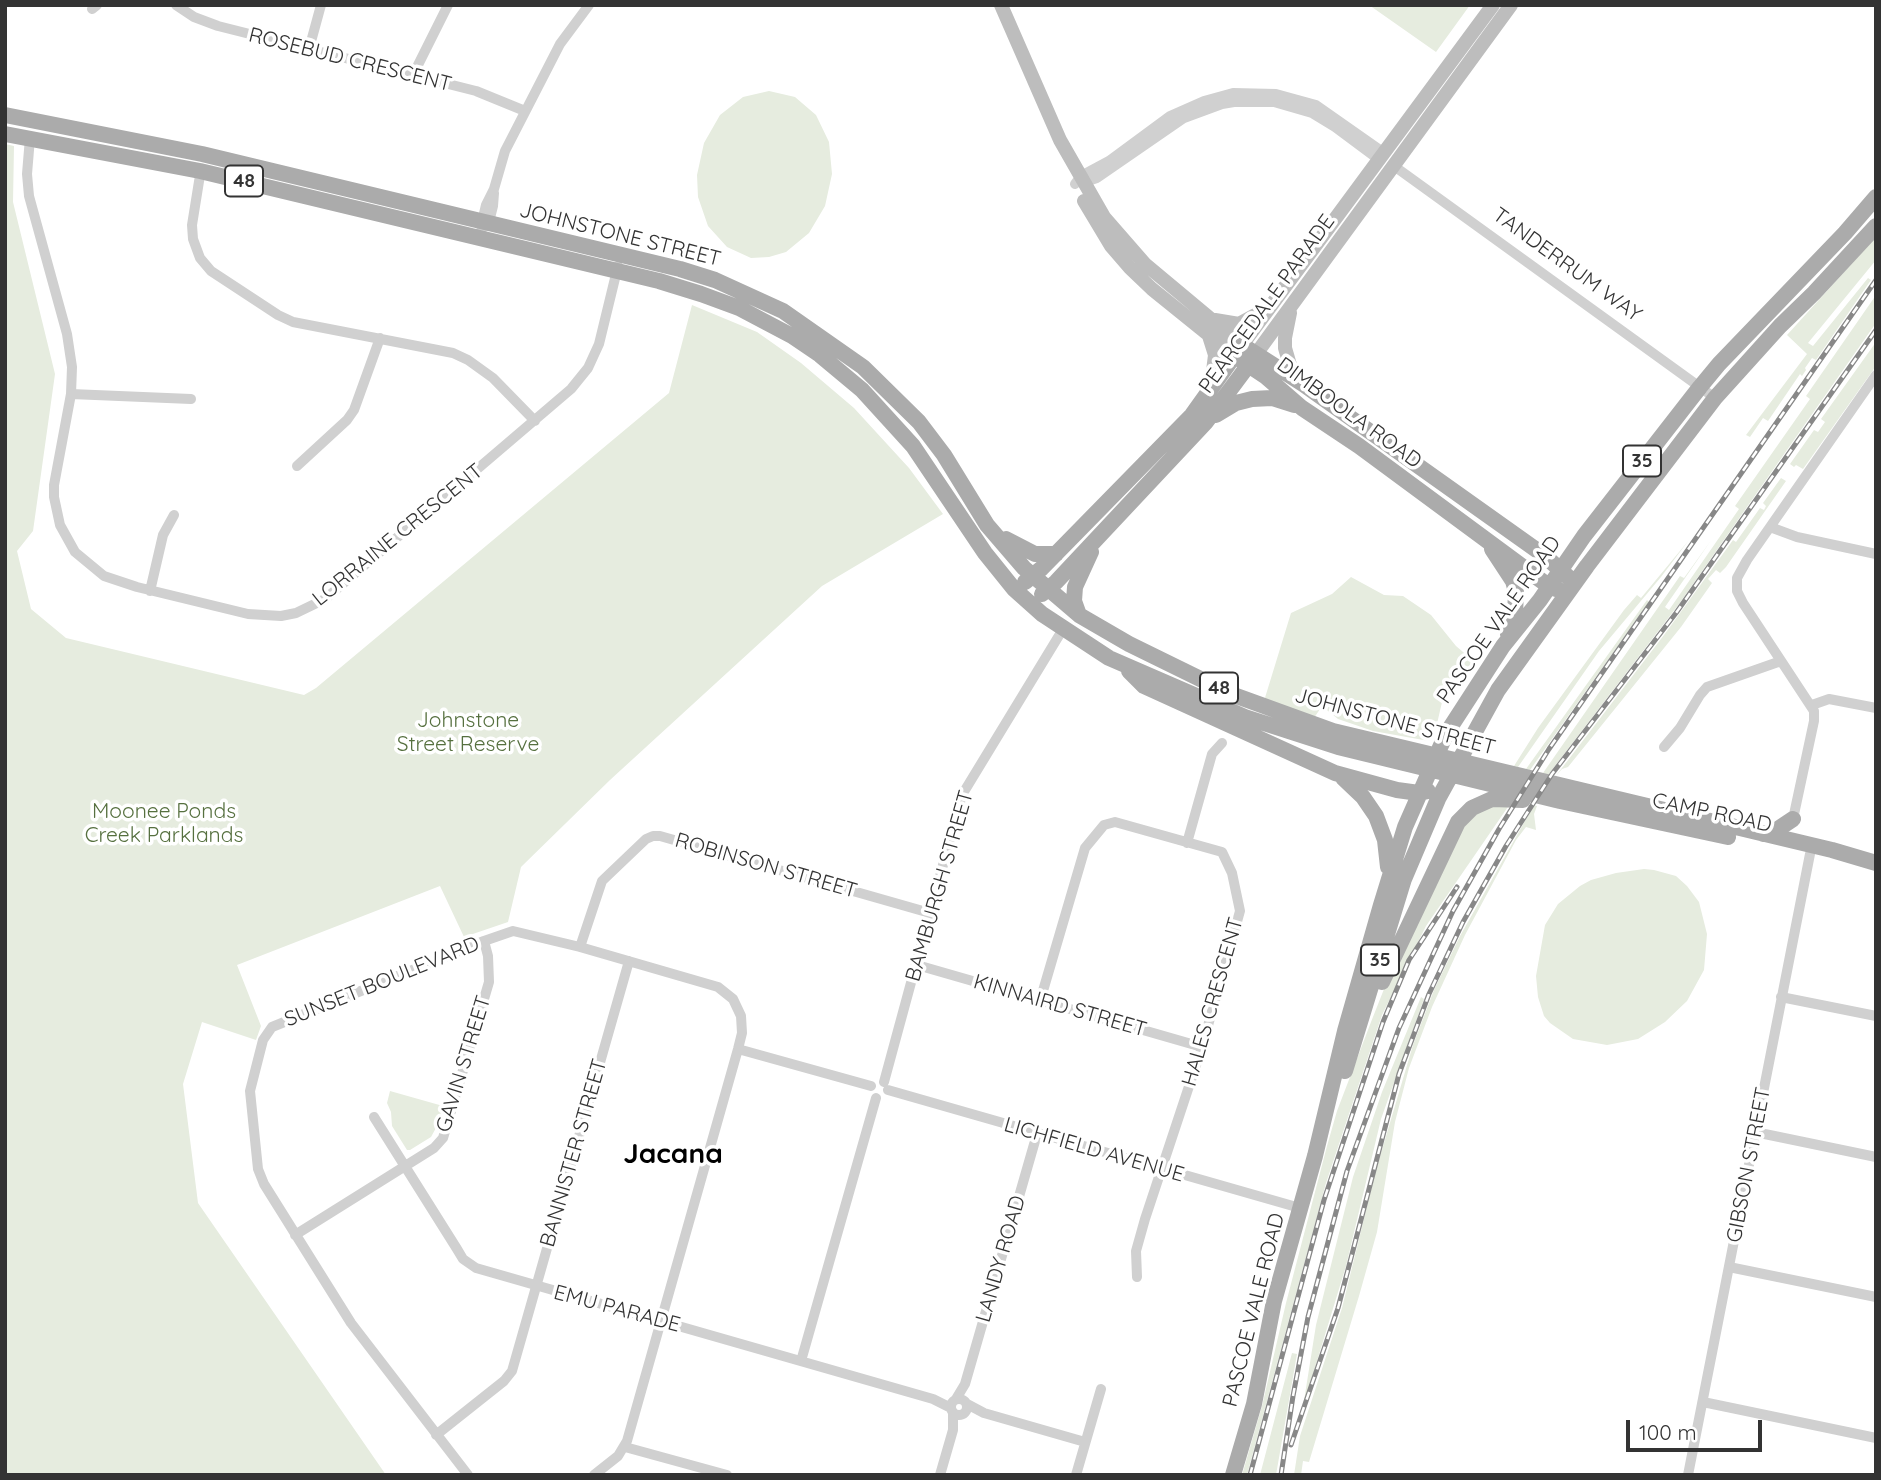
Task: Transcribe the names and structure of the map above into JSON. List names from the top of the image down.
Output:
{
  "streets": {
    "main road": [
      "48",
      "JOHNSTONE STREET",
      "PEARCEDALE PARADE",
      "DIMBOOLA ROAD",
      "35",
      "PASCOE VALE ROAD",
      "CAMP ROAD"
    ],
    "street": [
      "ROSEBUD CRESCENT",
      "TANDERRUM WAY",
      "LORRAINE CRESCENT",
      "ROBINSON STREET",
      "BAMBURGH STREET",
      "SUNSET BOULEVARD",
      "HALES CRESCENT",
      "KINNAIRD STREET",
      "GAVIN STREET",
      "LICHFIELD AVENUE",
      "BANNISTER STREET",
      "GIBSON STREET",
      "LANDY ROAD",
      "EMU PARADE"
    ]
  },
  "crossings": [
    ["JOHNSTONE STREET", "PEARCEDALE PARADE"],
    ["JOHNSTONE STREET", "LORRAINE CRESCENT"],
    ["JOHNSTONE STREET", "CAMP ROAD"],
    ["JOHNSTONE STREET", "BAMBURGH STREET"],
    ["TANDERRUM WAY", "PEARCEDALE PARADE"],
    ["TANDERRUM WAY", "DIMBOOLA ROAD"],
    ["TANDERRUM WAY", "PASCOE VALE ROAD"],
    ["PEARCEDALE PARADE", "DIMBOOLA ROAD"],
    ["DIMBOOLA ROAD", "PASCOE VALE ROAD"],
    ["PASCOE VALE ROAD", "LICHFIELD AVENUE"],
    ["CAMP ROAD", "GIBSON STREET"],
    ["ROBINSON STREET", "BAMBURGH STREET"],
    ["ROBINSON STREET", "SUNSET BOULEVARD"],
    ["BAMBURGH STREET", "KINNAIRD STREET"],
    ["BAMBURGH STREET", "LICHFIELD AVENUE"],
    ["SUNSET BOULEVARD", "GAVIN STREET"],
    ["SUNSET BOULEVARD", "BANNISTER STREET"],
    ["SUNSET BOULEVARD", "EMU PARADE"],
    ["HALES CRESCENT", "KINNAIRD STREET"],
    ["HALES CRESCENT", "LICHFIELD AVENUE"],
    ["GAVIN STREET", "EMU PARADE"],
    ["LICHFIELD AVENUE", "LANDY ROAD"],
    ["BANNISTER STREET", "EMU PARADE"],
    ["LANDY ROAD", "EMU PARADE"]
  ],
  "districts": ["Jacana"],
  "parks": ["Johnstone Street Reserve", "Moonee Ponds Creek Parklands"],
  "scale_bar": "100 m"
}
